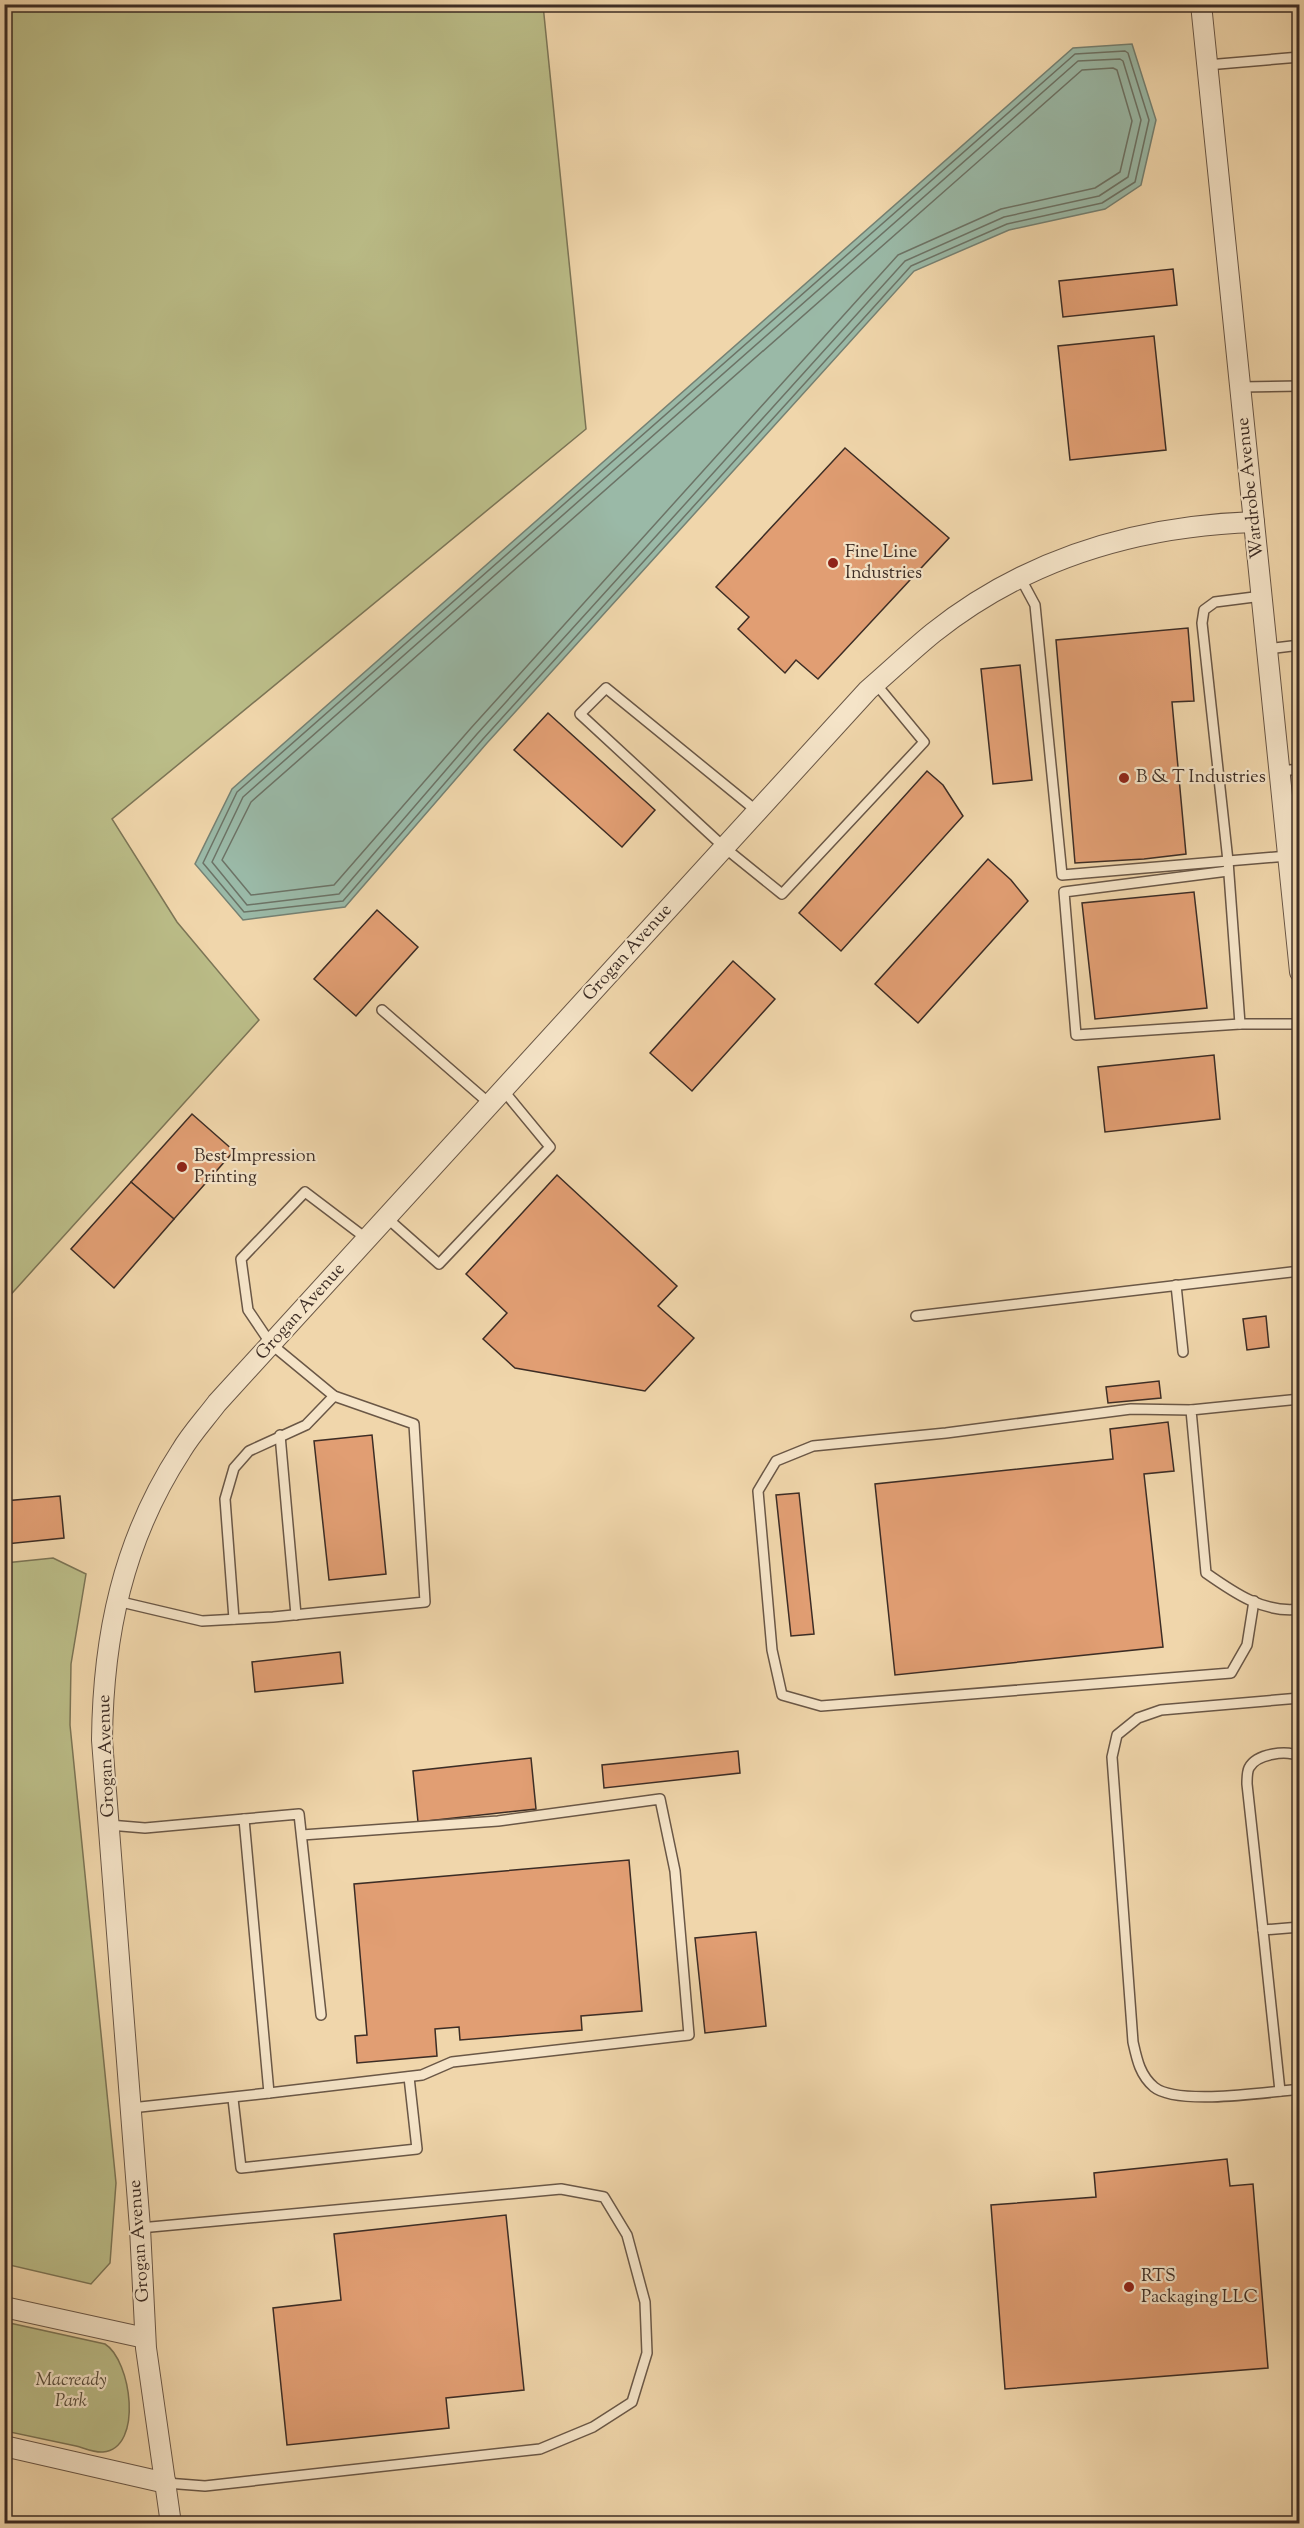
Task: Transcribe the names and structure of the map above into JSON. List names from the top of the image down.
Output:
{
  "streets": {
    "street": ["Wardrobe Avenue", "Grogan Avenue"]
  },
  "crossings": [
    ["Wardrobe Avenue", "Grogan Avenue"]
  ],
  "parks": ["Macready Park"],
  "places": [
    "Fine Line Industries",
    "B & T Industries",
    "Best Impression Printing",
    "RTS Packaging LLC"
  ]
}
